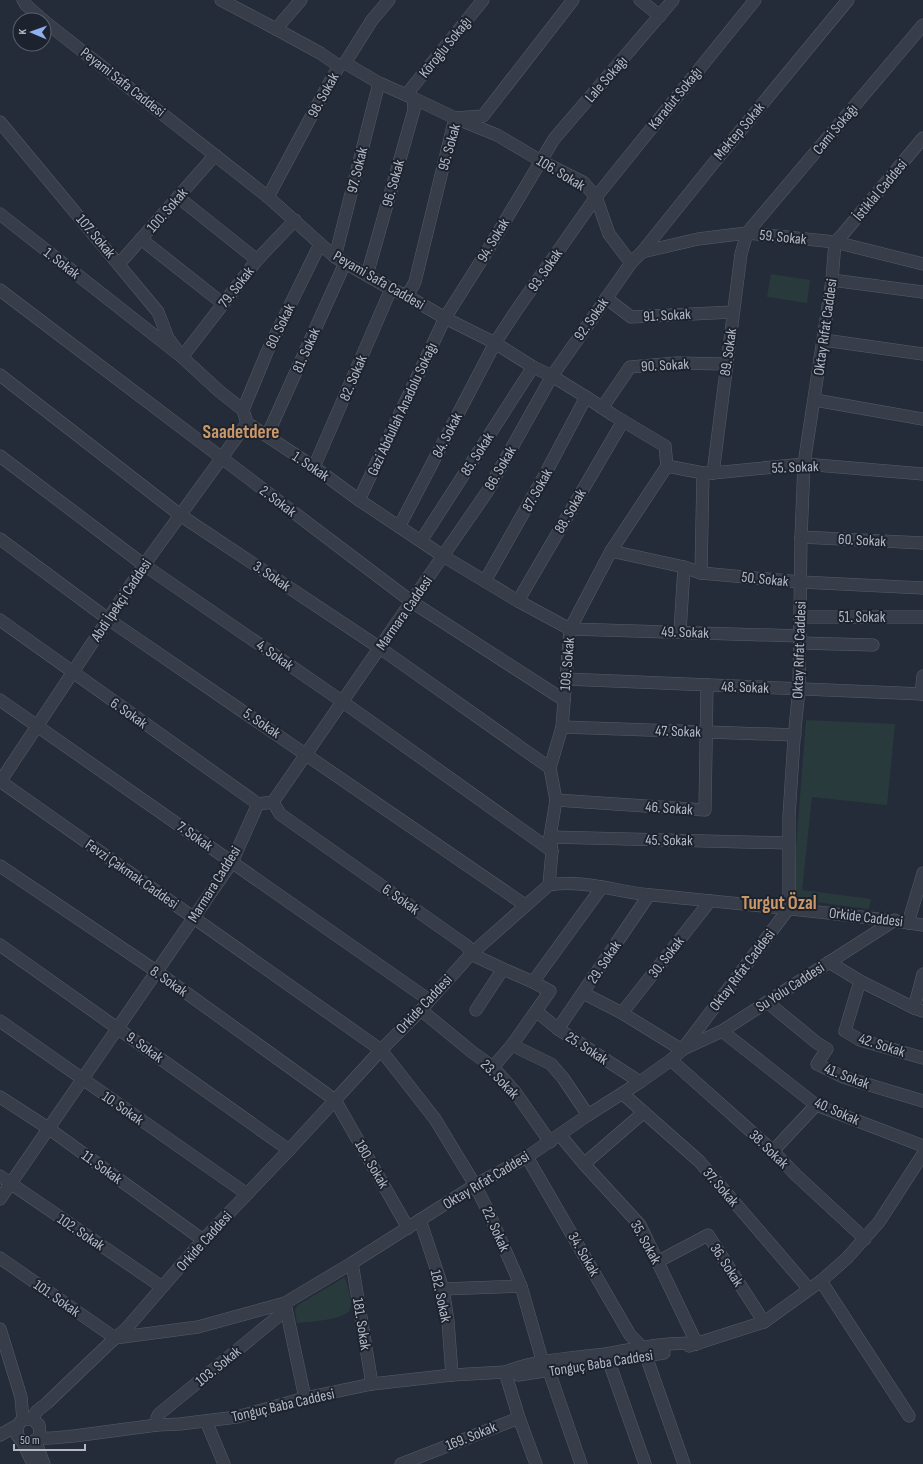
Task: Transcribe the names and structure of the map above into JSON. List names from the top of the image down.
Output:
{
  "streets": {
    "street": [
      "Köroğlu Sokağı",
      "Lale Sokağı",
      "Peyami Safa Caddesi",
      "98. Sokak",
      "Karadut Sokağı",
      "Cami Sokağı",
      "Mektep Sokak",
      "95. Sokak",
      "97. Sokak",
      "106. Sokak",
      "96. Sokak",
      "İstiklal Caddesi",
      "100. Sokak",
      "107. Sokak",
      "59. Sokak",
      "94. Sokak",
      "1. Sokak",
      "93. Sokak",
      "79. Sokak",
      "91. Sokak",
      "92. Sokak",
      "80. Sokak",
      "Oktay Rıfat Caddesi",
      "81. Sokak",
      "89. Sokak",
      "90. Sokak",
      "82. Sokak",
      "Gazi Abdullah Anadolu Sokağı",
      "84. Sokak",
      "85. Sokak",
      "55. Sokak",
      "86. Sokak",
      "87. Sokak",
      "2. Sokak",
      "88. Sokak",
      "60. Sokak",
      "3. Sokak",
      "50. Sokak",
      "Abdi İpekçi Caddesi",
      "Marmara Caddesi",
      "51. Sokak",
      "49. Sokak",
      "4. Sokak",
      "109. Sokak",
      "48. Sokak",
      "6. Sokak",
      "5. Sokak",
      "47. Sokak",
      "46. Sokak",
      "7. Sokak",
      "45. Sokak",
      "Fevzi Çakmak Caddesi",
      "Orkide Caddesi",
      "30. Sokak",
      "29. Sokak",
      "8. Sokak",
      "Su Yolu Caddesi",
      "42. Sokak",
      "9. Sokak",
      "25. Sokak",
      "41. Sokak",
      "23. Sokak",
      "10. Sokak",
      "40. Sokak",
      "38. Sokak",
      "180. Sokak",
      "11. Sokak",
      "37. Sokak",
      "22. Sokak",
      "102. Sokak",
      "35. Sokak",
      "34. Sokak",
      "36. Sokak",
      "182. Sokak",
      "101. Sokak",
      "181. Sokak",
      "Tonguç Baba Caddesi",
      "103. Sokak",
      "169. Sokak"
    ]
  },
  "crossings": [
    ["Köroğlu Sokağı", "106. Sokak"],
    ["Köroğlu Sokağı", "96. Sokak"],
    ["Lale Sokağı", "106. Sokak"],
    ["Lale Sokağı", "94. Sokak"],
    ["Peyami Safa Caddesi", "98. Sokak"],
    ["Peyami Safa Caddesi", "95. Sokak"],
    ["Peyami Safa Caddesi", "97. Sokak"],
    ["Peyami Safa Caddesi", "96. Sokak"],
    ["Peyami Safa Caddesi", "100. Sokak"],
    ["Peyami Safa Caddesi", "94. Sokak"],
    ["Peyami Safa Caddesi", "93. Sokak"],
    ["Peyami Safa Caddesi", "79. Sokak"],
    ["Peyami Safa Caddesi", "92. Sokak"],
    ["Peyami Safa Caddesi", "80. Sokak"],
    ["Peyami Safa Caddesi", "81. Sokak"],
    ["Peyami Safa Caddesi", "90. Sokak"],
    ["Peyami Safa Caddesi", "82. Sokak"],
    ["Peyami Safa Caddesi", "Gazi Abdullah Anadolu Sokağı"],
    ["Peyami Safa Caddesi", "84. Sokak"],
    ["Peyami Safa Caddesi", "85. Sokak"],
    ["Peyami Safa Caddesi", "55. Sokak"],
    ["Peyami Safa Caddesi", "86. Sokak"],
    ["Peyami Safa Caddesi", "87. Sokak"],
    ["Peyami Safa Caddesi", "88. Sokak"],
    ["Peyami Safa Caddesi", "109. Sokak"],
    ["98. Sokak", "106. Sokak"],
    ["Karadut Sokağı", "106. Sokak"],
    ["Karadut Sokağı", "93. Sokak"],
    ["Cami Sokağı", "59. Sokak"],
    ["Cami Sokağı", "89. Sokak"],
    ["Mektep Sokak", "106. Sokak"],
    ["Mektep Sokak", "59. Sokak"],
    ["Mektep Sokak", "92. Sokak"],
    ["95. Sokak", "106. Sokak"],
    ["97. Sokak", "106. Sokak"],
    ["97. Sokak", "81. Sokak"],
    ["106. Sokak", "96. Sokak"],
    ["106. Sokak", "94. Sokak"],
    ["106. Sokak", "93. Sokak"],
    ["106. Sokak", "92. Sokak"],
    ["İstiklal Caddesi", "59. Sokak"],
    ["İstiklal Caddesi", "Oktay Rıfat Caddesi"],
    ["100. Sokak", "107. Sokak"],
    ["107. Sokak", "1. Sokak"],
    ["107. Sokak", "79. Sokak"],
    ["59. Sokak", "Oktay Rıfat Caddesi"],
    ["59. Sokak", "89. Sokak"],
    ["94. Sokak", "Gazi Abdullah Anadolu Sokağı"],
    ["1. Sokak", "79. Sokak"],
    ["1. Sokak", "80. Sokak"],
    ["1. Sokak", "81. Sokak"],
    ["1. Sokak", "82. Sokak"],
    ["1. Sokak", "Gazi Abdullah Anadolu Sokağı"],
    ["1. Sokak", "84. Sokak"],
    ["1. Sokak", "85. Sokak"],
    ["1. Sokak", "86. Sokak"],
    ["1. Sokak", "87. Sokak"],
    ["1. Sokak", "88. Sokak"],
    ["1. Sokak", "Abdi İpekçi Caddesi"],
    ["1. Sokak", "Marmara Caddesi"],
    ["1. Sokak", "49. Sokak"],
    ["1. Sokak", "109. Sokak"],
    ["93. Sokak", "84. Sokak"],
    ["91. Sokak", "92. Sokak"],
    ["91. Sokak", "89. Sokak"],
    ["92. Sokak", "86. Sokak"],
    ["Oktay Rıfat Caddesi", "55. Sokak"],
    ["Oktay Rıfat Caddesi", "60. Sokak"],
    ["Oktay Rıfat Caddesi", "50. Sokak"],
    ["Oktay Rıfat Caddesi", "51. Sokak"],
    ["Oktay Rıfat Caddesi", "49. Sokak"],
    ["Oktay Rıfat Caddesi", "48. Sokak"],
    ["Oktay Rıfat Caddesi", "47. Sokak"],
    ["Oktay Rıfat Caddesi", "45. Sokak"],
    ["Oktay Rıfat Caddesi", "Orkide Caddesi"],
    ["Oktay Rıfat Caddesi", "Su Yolu Caddesi"],
    ["Oktay Rıfat Caddesi", "25. Sokak"],
    ["Oktay Rıfat Caddesi", "23. Sokak"],
    ["Oktay Rıfat Caddesi", "38. Sokak"],
    ["Oktay Rıfat Caddesi", "180. Sokak"],
    ["Oktay Rıfat Caddesi", "37. Sokak"],
    ["Oktay Rıfat Caddesi", "22. Sokak"],
    ["Oktay Rıfat Caddesi", "35. Sokak"],
    ["Oktay Rıfat Caddesi", "34. Sokak"],
    ["Oktay Rıfat Caddesi", "182. Sokak"],
    ["Oktay Rıfat Caddesi", "101. Sokak"],
    ["Oktay Rıfat Caddesi", "181. Sokak"],
    ["Oktay Rıfat Caddesi", "103. Sokak"],
    ["89. Sokak", "90. Sokak"],
    ["89. Sokak", "55. Sokak"],
    ["89. Sokak", "50. Sokak"],
    ["55. Sokak", "109. Sokak"],
    ["86. Sokak", "Marmara Caddesi"],
    ["2. Sokak", "Abdi İpekçi Caddesi"],
    ["2. Sokak", "Marmara Caddesi"],
    ["2. Sokak", "109. Sokak"],
    ["3. Sokak", "Abdi İpekçi Caddesi"],
    ["3. Sokak", "Marmara Caddesi"],
    ["3. Sokak", "109. Sokak"],
    ["50. Sokak", "109. Sokak"],
    ["Abdi İpekçi Caddesi", "4. Sokak"],
    ["Abdi İpekçi Caddesi", "6. Sokak"],
    ["Abdi İpekçi Caddesi", "5. Sokak"],
    ["Abdi İpekçi Caddesi", "7. Sokak"],
    ["Abdi İpekçi Caddesi", "Fevzi Çakmak Caddesi"],
    ["Marmara Caddesi", "4. Sokak"],
    ["Marmara Caddesi", "6. Sokak"],
    ["Marmara Caddesi", "5. Sokak"],
    ["Marmara Caddesi", "7. Sokak"],
    ["Marmara Caddesi", "Fevzi Çakmak Caddesi"],
    ["Marmara Caddesi", "8. Sokak"],
    ["Marmara Caddesi", "9. Sokak"],
    ["Marmara Caddesi", "10. Sokak"],
    ["Marmara Caddesi", "11. Sokak"],
    ["Marmara Caddesi", "102. Sokak"],
    ["49. Sokak", "109. Sokak"],
    ["4. Sokak", "109. Sokak"],
    ["109. Sokak", "48. Sokak"],
    ["109. Sokak", "47. Sokak"],
    ["109. Sokak", "46. Sokak"],
    ["109. Sokak", "45. Sokak"],
    ["109. Sokak", "Orkide Caddesi"],
    ["48. Sokak", "46. Sokak"],
    ["6. Sokak", "Orkide Caddesi"],
    ["5. Sokak", "Orkide Caddesi"],
    ["47. Sokak", "46. Sokak"],
    ["7. Sokak", "Orkide Caddesi"],
    ["Fevzi Çakmak Caddesi", "Orkide Caddesi"],
    ["Fevzi Çakmak Caddesi", "22. Sokak"],
    ["Orkide Caddesi", "30. Sokak"],
    ["Orkide Caddesi", "29. Sokak"],
    ["Orkide Caddesi", "8. Sokak"],
    ["Orkide Caddesi", "Su Yolu Caddesi"],
    ["Orkide Caddesi", "9. Sokak"],
    ["Orkide Caddesi", "23. Sokak"],
    ["Orkide Caddesi", "10. Sokak"],
    ["Orkide Caddesi", "180. Sokak"],
    ["Orkide Caddesi", "11. Sokak"],
    ["Orkide Caddesi", "22. Sokak"],
    ["Orkide Caddesi", "102. Sokak"],
    ["Orkide Caddesi", "101. Sokak"],
    ["Orkide Caddesi", "Tonguç Baba Caddesi"],
    ["29. Sokak", "25. Sokak"],
    ["8. Sokak", "180. Sokak"],
    ["Su Yolu Caddesi", "41. Sokak"],
    ["Su Yolu Caddesi", "40. Sokak"],
    ["23. Sokak", "35. Sokak"],
    ["38. Sokak", "Tonguç Baba Caddesi"],
    ["37. Sokak", "Tonguç Baba Caddesi"],
    ["22. Sokak", "Tonguç Baba Caddesi"],
    ["35. Sokak", "36. Sokak"],
    ["35. Sokak", "Tonguç Baba Caddesi"],
    ["34. Sokak", "Tonguç Baba Caddesi"],
    ["36. Sokak", "Tonguç Baba Caddesi"],
    ["182. Sokak", "Tonguç Baba Caddesi"],
    ["181. Sokak", "Tonguç Baba Caddesi"],
    ["Tonguç Baba Caddesi", "103. Sokak"]
  ],
  "districts": ["Saadetdere", "Turgut Özal"],
  "scale_bar": "50 m",
  "north": "left"
}
